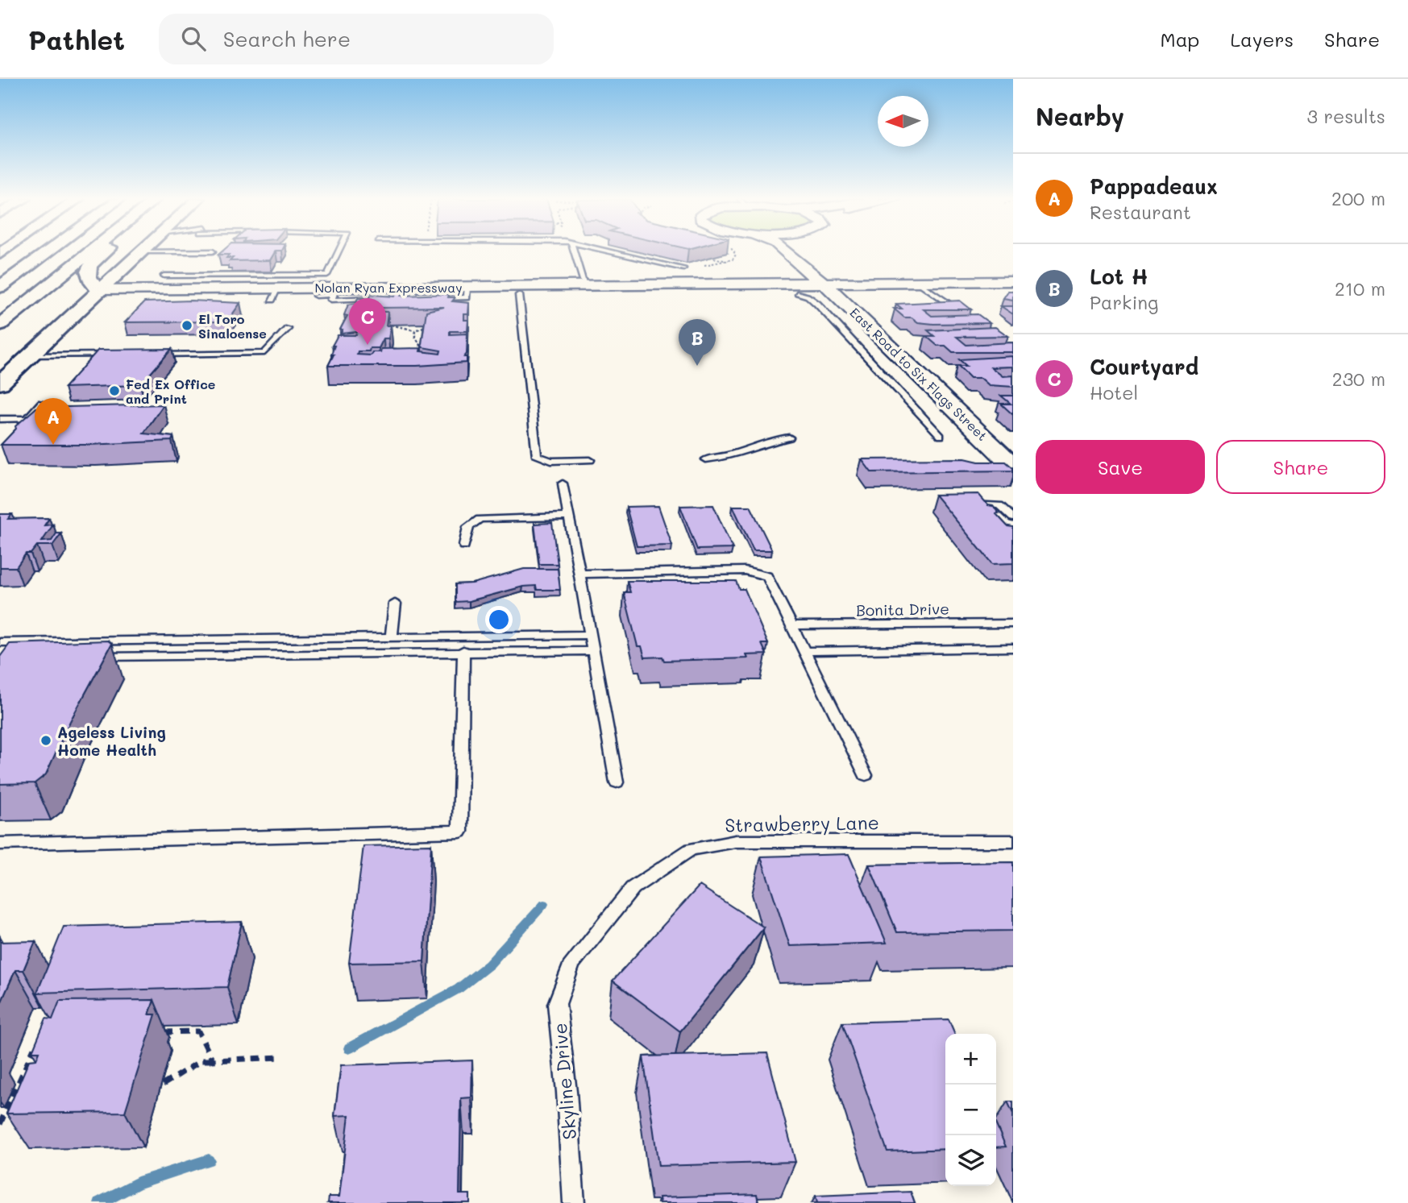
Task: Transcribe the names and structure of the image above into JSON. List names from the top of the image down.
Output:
{
  "streets": {
    "street": ["Nolan Ryan Expressway", "East Road to Six Flags Street"],
    "lane": ["Bonita Drive", "Strawberry Lane", "Skyline Drive"]
  },
  "crossings": [
    ["Nolan Ryan Expressway", "East Road to Six Flags Street"],
    ["Strawberry Lane", "Skyline Drive"]
  ],
  "places": ["El Toro Sinaloense", "Fed Ex Office and Print", "Ageless Living Home Health"],
  "north": "left",
  "page": {
    "header": "Pathlet",
    "search": "Search here",
    "nav": ["Map", "Layers", "Share"],
    "heading": ["Nearby", "3 results"],
    "list": [
      {
        "mark": "A",
        "name": "Pappadeaux",
        "note": "Restaurant",
        "value": "200 m"
      },
      {
        "mark": "B",
        "name": "Lot H",
        "note": "Parking",
        "value": "210 m"
      },
      {
        "mark": "C",
        "name": "Courtyard",
        "note": "Hotel",
        "value": "230 m"
      }
    ],
    "pins": ["C", "B", "A"],
    "buttons": ["Save", "Share"],
    "map_buttons": ["+", "−"]
  }
}
